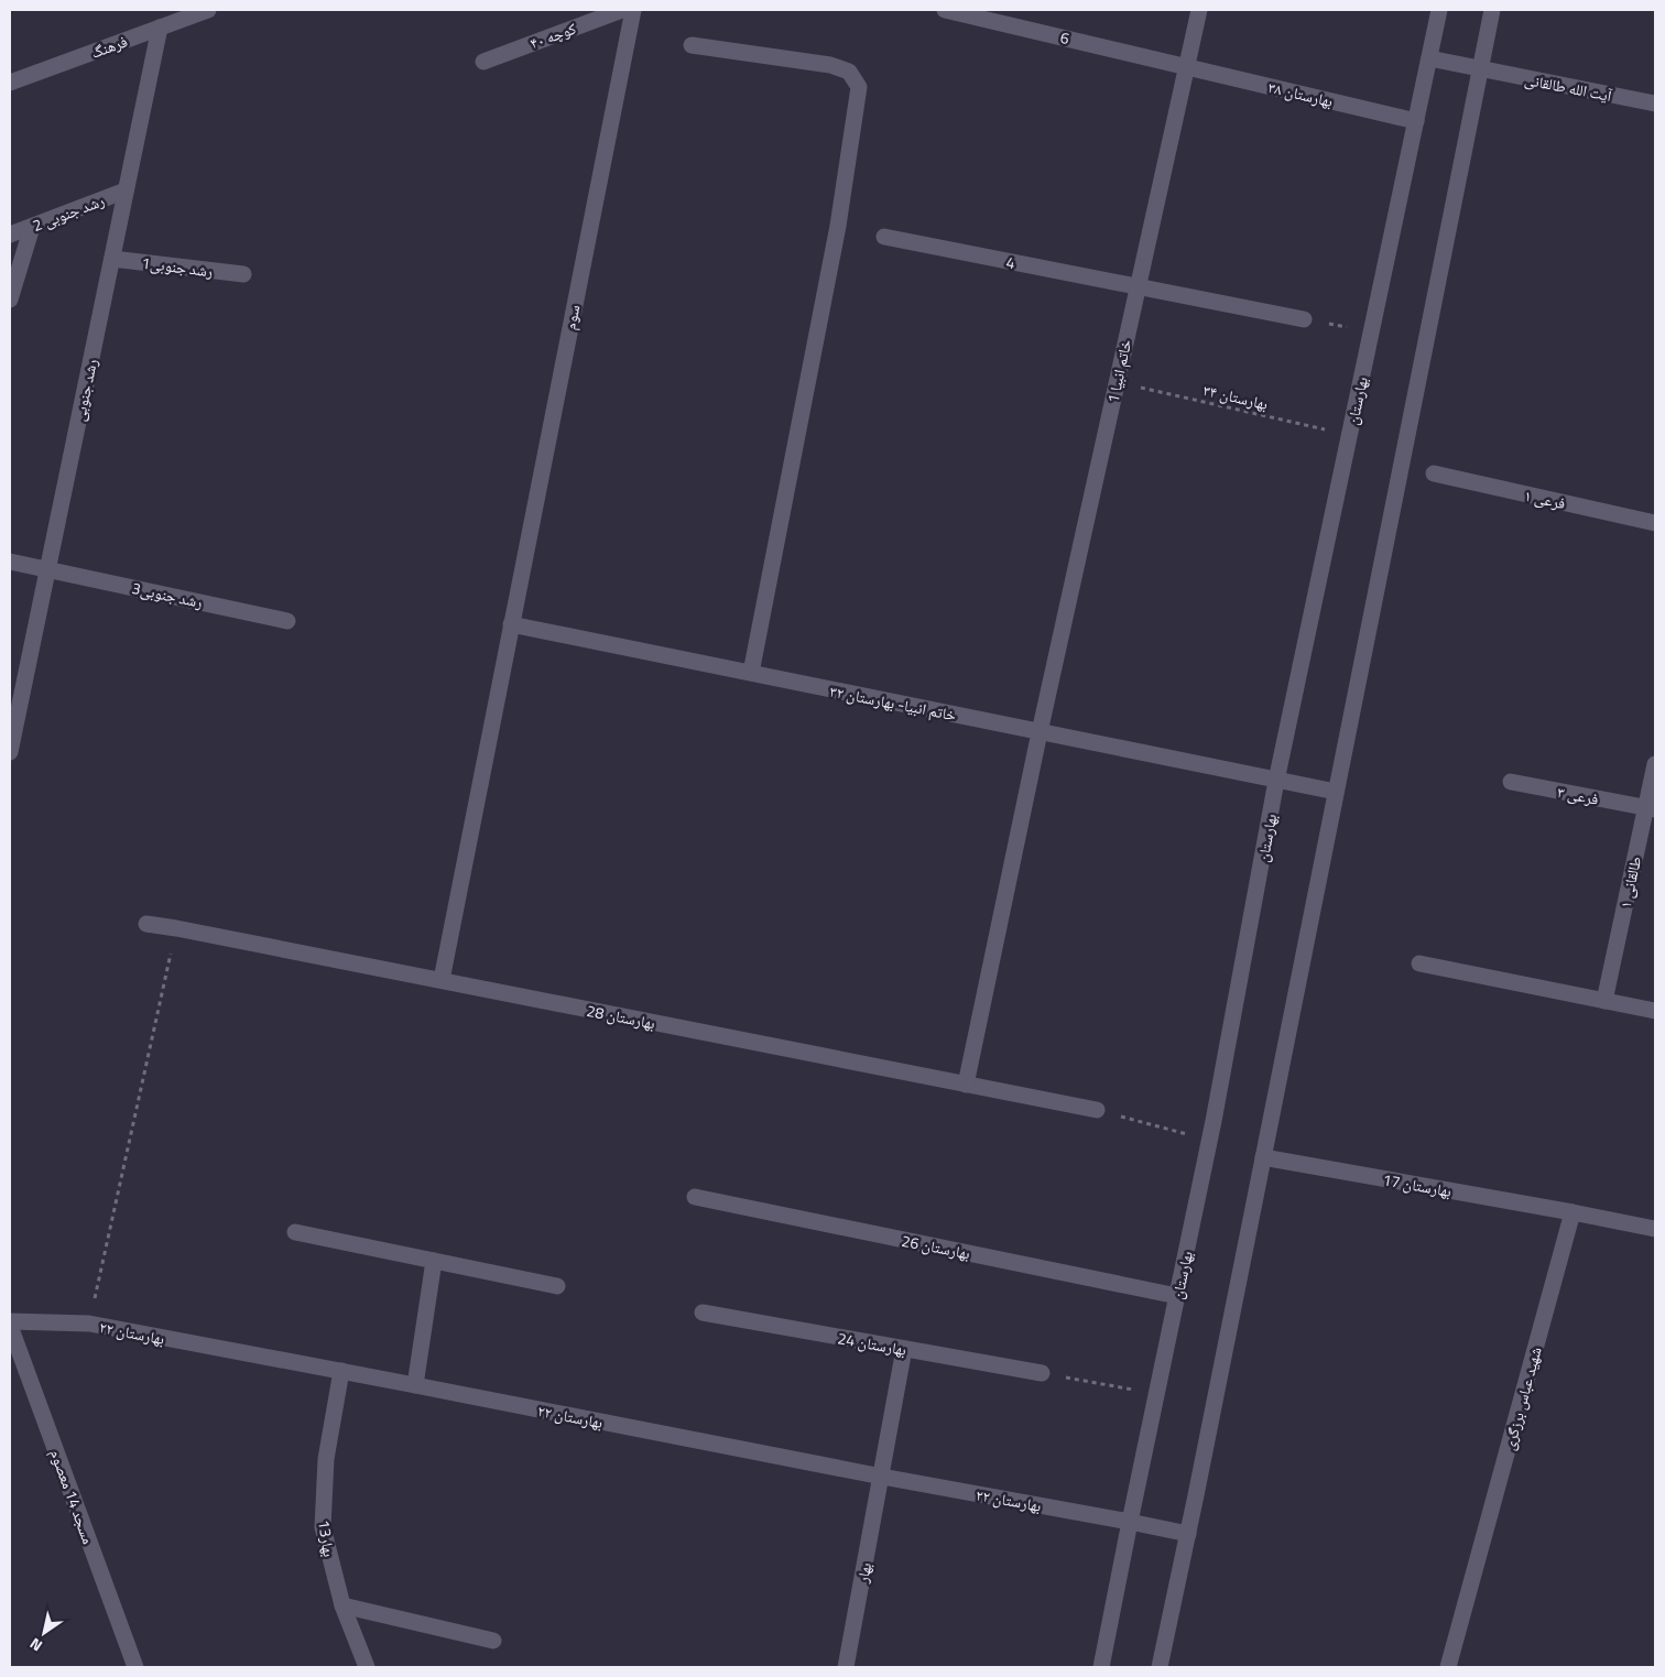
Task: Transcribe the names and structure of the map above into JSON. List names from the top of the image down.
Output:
{
  "streets": {
    "street": [
      "کوچه ۴۰",
      "6",
      "فرهنگ",
      "آیت الله طالقانی",
      "بهارستان ۳۸",
      "رشد جنوبی 2",
      "4",
      "رشد جنوبی1",
      "سوم",
      "خاتم انبیا 1",
      "رشد جنوبی",
      "بهارستان",
      "فرعی ۱",
      "رشد جنوبی3",
      "خاتم انبیا- بهارستان ۳۲",
      "فرعی ۳",
      "طالقانی ۱",
      "بهارستان 28",
      "بهارستان 17",
      "بهارستان 26",
      "بهارستان ۲۲",
      "بهارستان 24",
      "شهید عباس برزگری",
      "مسجد 14 معصوم",
      "بهار13",
      "بهار"
    ],
    "path": ["بهارستان ۳۴"]
  },
  "crossings": [
    ["6", "بهارستان ۳۸"],
    ["6", "خاتم انبیا 1"],
    ["فرهنگ", "رشد جنوبی"],
    ["آیت الله طالقانی", "بهارستان"],
    ["بهارستان ۳۸", "خاتم انبیا 1"],
    ["بهارستان ۳۸", "بهارستان"],
    ["رشد جنوبی 2", "رشد جنوبی"],
    ["4", "خاتم انبیا 1"],
    ["رشد جنوبی1", "رشد جنوبی"],
    ["سوم", "خاتم انبیا- بهارستان ۳۲"],
    ["سوم", "بهارستان 28"],
    ["خاتم انبیا 1", "بهارستان ۳۴"],
    ["خاتم انبیا 1", "خاتم انبیا- بهارستان ۳۲"],
    ["خاتم انبیا 1", "بهارستان 28"],
    ["رشد جنوبی", "رشد جنوبی3"],
    ["بهارستان ۳۴", "بهارستان"],
    ["بهارستان", "خاتم انبیا- بهارستان ۳۲"],
    ["بهارستان", "بهارستان 26"],
    ["بهارستان", "بهارستان ۲۲"],
    ["فرعی ۳", "طالقانی ۱"],
    ["بهارستان 17", "شهید عباس برزگری"],
    ["بهارستان ۲۲", "بهار13"],
    ["بهارستان ۲۲", "بهار"],
    ["بهارستان 24", "بهار"]
  ],
  "north": "bottom left"
}
